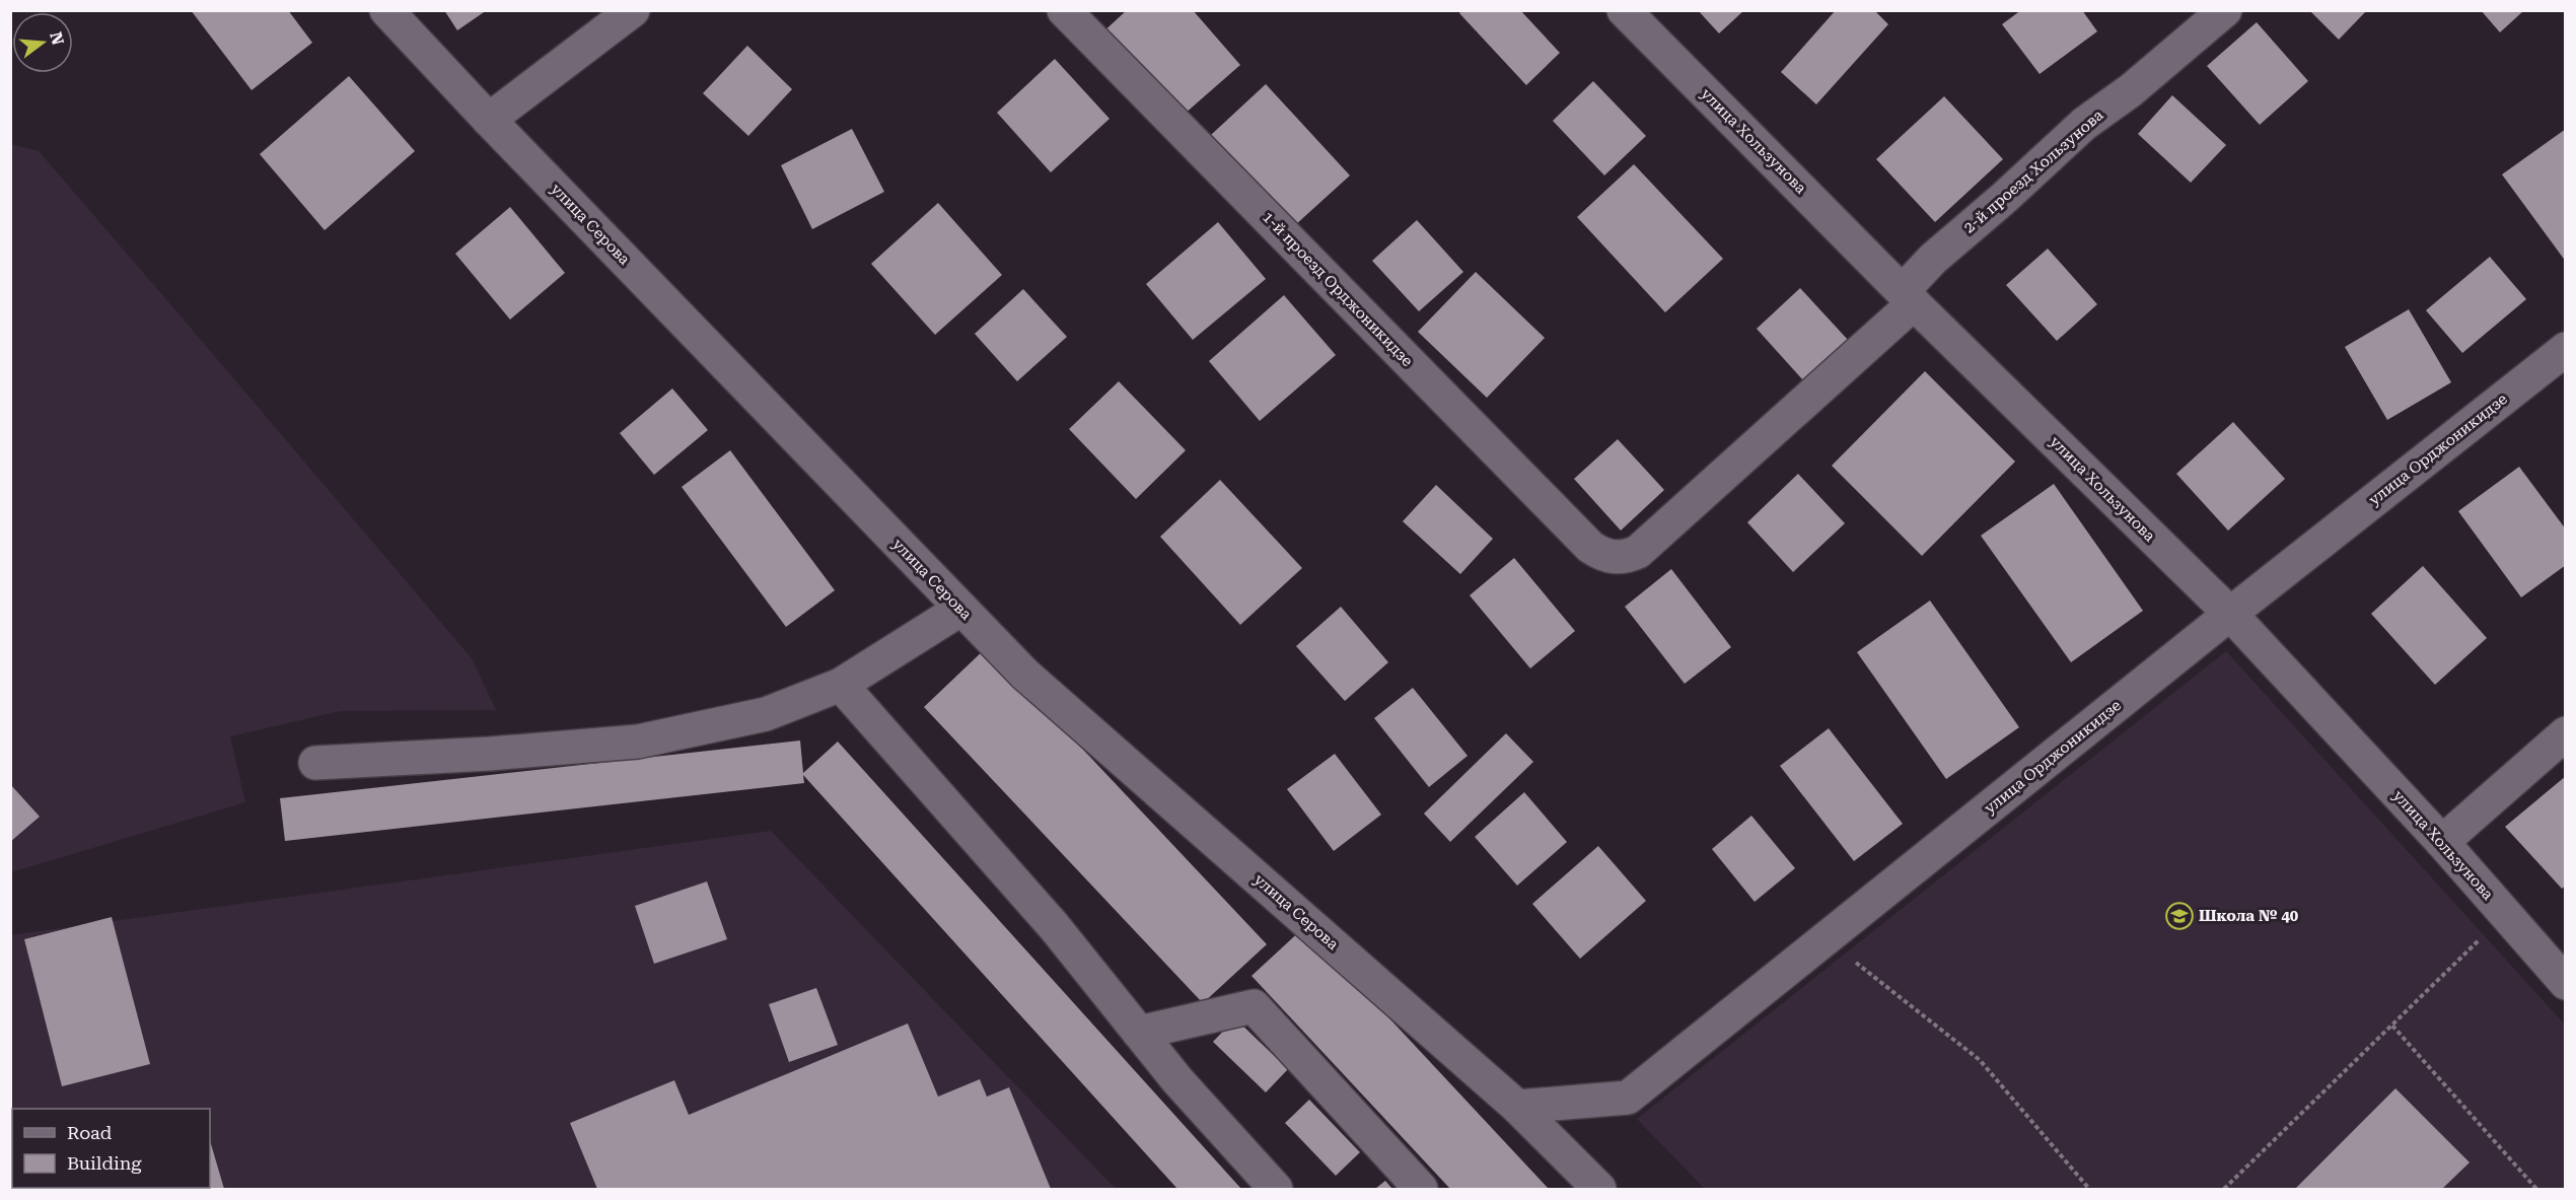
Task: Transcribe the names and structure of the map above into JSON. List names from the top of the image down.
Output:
{
  "streets": {
    "street": [
      "улица Хользунова",
      "2-й проезд Хользунова",
      "улица Серова",
      "1-й проезд Орджоникидзе",
      "улица Орджоникидзе"
    ]
  },
  "crossings": [
    ["улица Хользунова", "2-й проезд Хользунова"],
    ["улица Хользунова", "улица Орджоникидзе"],
    ["2-й проезд Хользунова", "1-й проезд Орджоникидзе"],
    ["улица Серова", "улица Орджоникидзе"]
  ],
  "places": {
    "school or university": ["Школа № 40"]
  },
  "legend": ["Road", "Building"],
  "north": "right"
}
